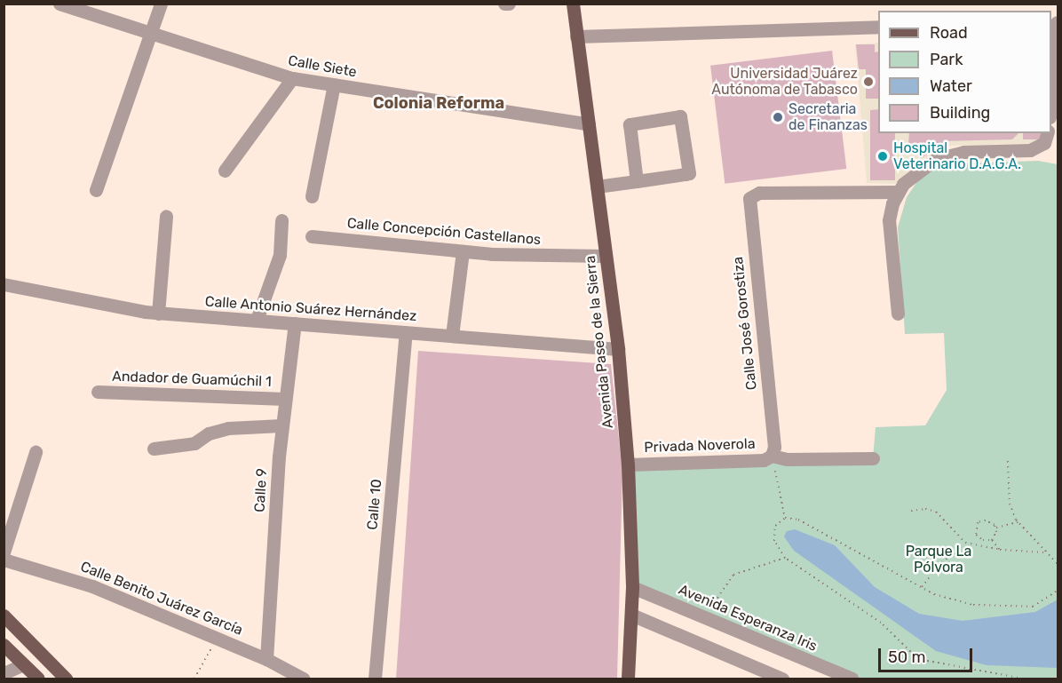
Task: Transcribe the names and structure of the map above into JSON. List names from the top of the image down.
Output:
{
  "streets": {
    "main road": ["Avenida Paseo de la Sierra"],
    "street": [
      "Calle Siete",
      "Calle Concepción Castellanos",
      "Calle Antonio Suárez Hernández",
      "Calle José Gorostiza",
      "Andador de Guamúchil 1",
      "Privada Noverola",
      "Calle 9",
      "Calle 10",
      "Calle Benito Juárez García",
      "Avenida Esperanza Iris"
    ]
  },
  "crossings": [
    ["Calle Siete", "Avenida Paseo de la Sierra"],
    ["Calle Concepción Castellanos", "Avenida Paseo de la Sierra"],
    ["Calle Antonio Suárez Hernández", "Avenida Paseo de la Sierra"],
    ["Calle Antonio Suárez Hernández", "Calle 9"],
    ["Calle Antonio Suárez Hernández", "Calle 10"],
    ["Calle José Gorostiza", "Privada Noverola"],
    ["Avenida Paseo de la Sierra", "Privada Noverola"],
    ["Avenida Paseo de la Sierra", "Avenida Esperanza Iris"],
    ["Andador de Guamúchil 1", "Calle 9"],
    ["Calle 9", "Calle Benito Juárez García"]
  ],
  "districts": ["Colonia Reforma"],
  "parks": ["Parque La Pólvora"],
  "places": ["Universidad Juárez Autónoma de Tabasco", "Secretaria de Finanzas", "Hospital Veterinario D.A.G.A."],
  "legend": [
    "Road",
    "Park",
    "Water",
    "Building"
  ],
  "scale_bar": "50 m"
}
